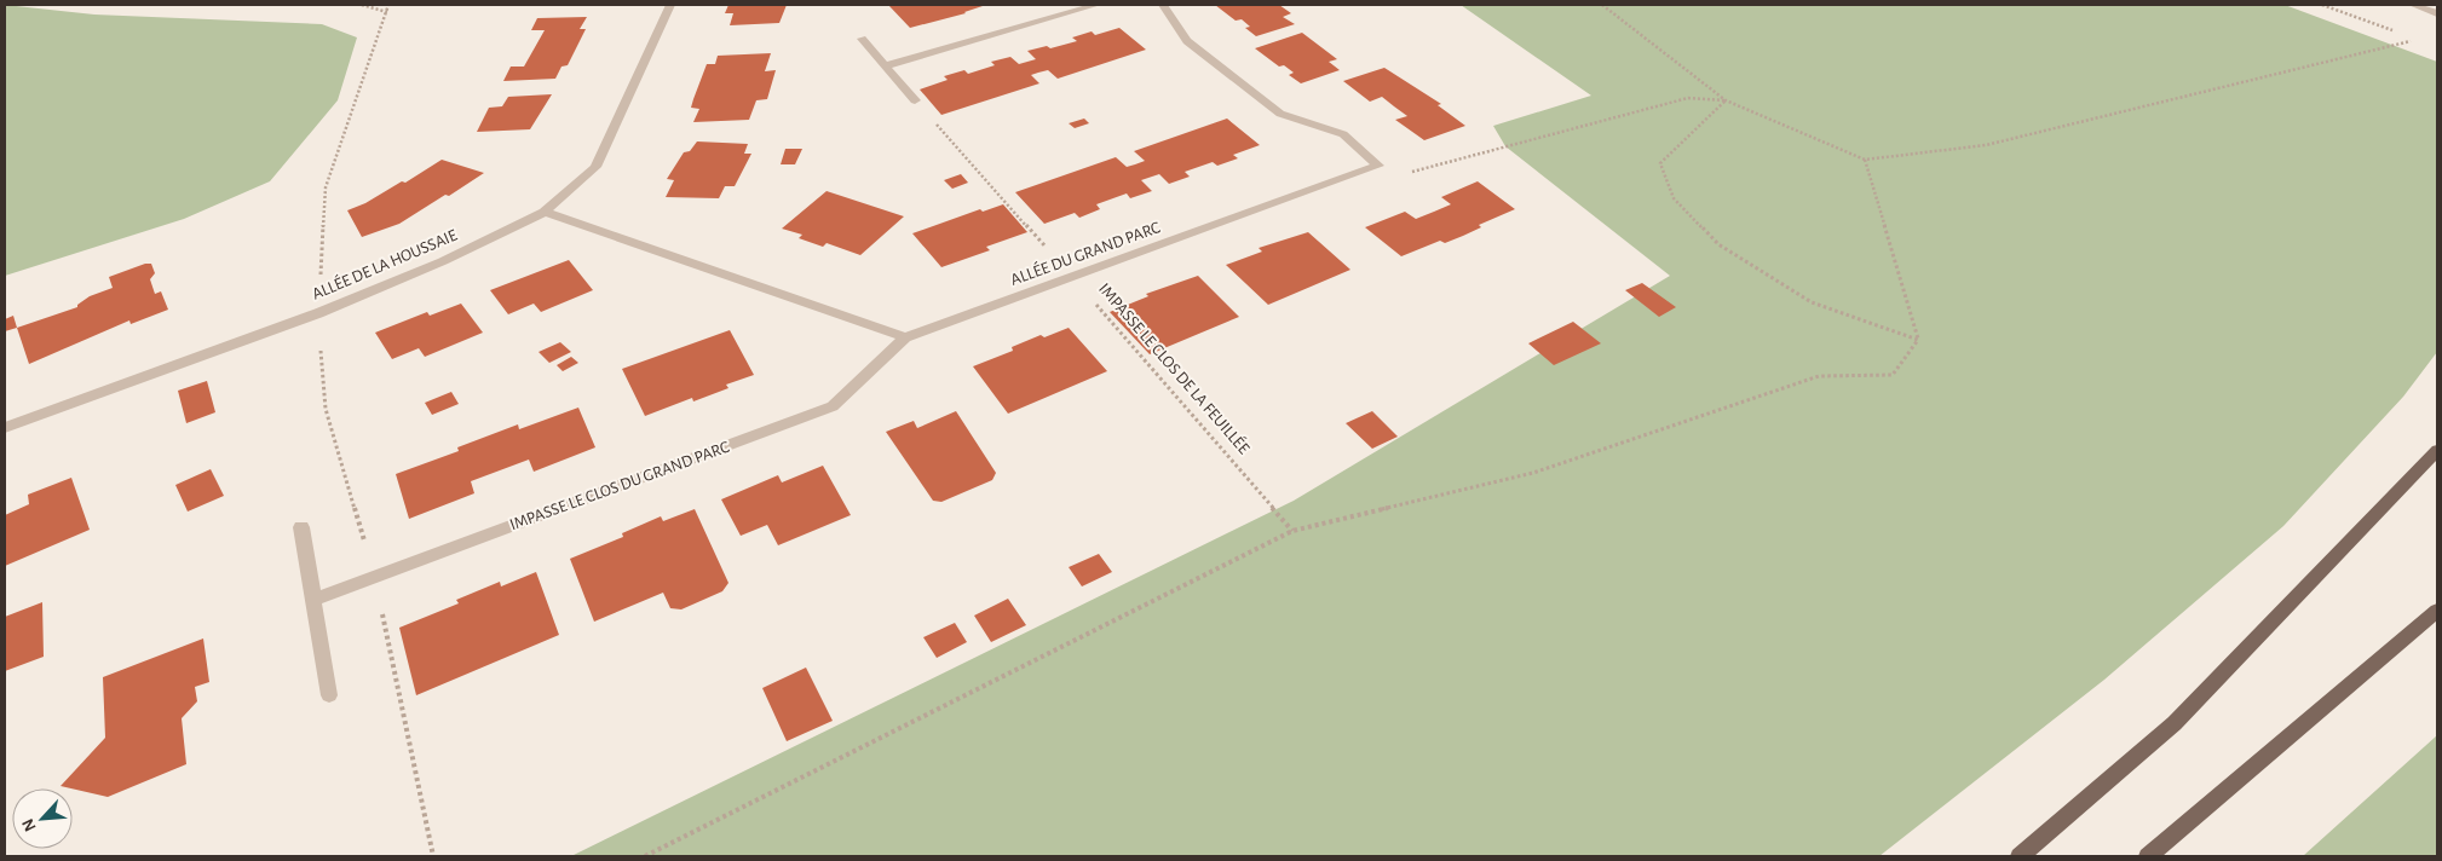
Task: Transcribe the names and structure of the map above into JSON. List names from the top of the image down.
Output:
{
  "streets": {
    "street": ["ALLÉE DU GRAND PARC", "ALLÉE DE LA HOUSSAIE", "IMPASSE LE CLOS DU GRAND PARC"],
    "path": ["IMPASSE LE CLOS DE LA FEUILLÉE"]
  },
  "crossings": [
    ["ALLÉE DU GRAND PARC", "IMPASSE LE CLOS DE LA FEUILLÉE"],
    ["ALLÉE DU GRAND PARC", "IMPASSE LE CLOS DU GRAND PARC"]
  ],
  "north": "bottom left"
}
